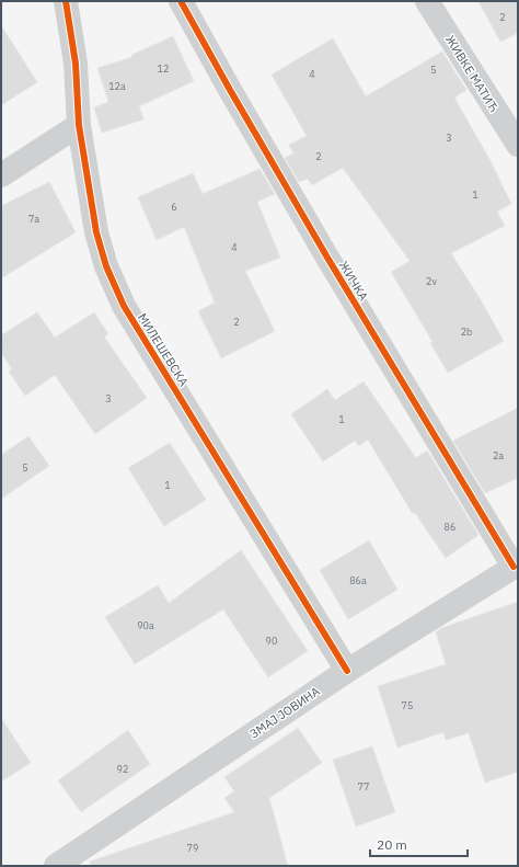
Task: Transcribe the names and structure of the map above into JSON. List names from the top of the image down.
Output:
{
  "streets": {
    "street": [
      "ЖИВКЕ МАТИЋ",
      "ЖИЧКА",
      "МИЛЕШЕВСКА",
      "ЗМАЈ ЈОВИНА"
    ]
  },
  "crossings": [
    ["ЖИЧКА", "ЗМАЈ ЈОВИНА"],
    ["МИЛЕШЕВСКА", "ЗМАЈ ЈОВИНА"]
  ],
  "house_numbers": [
    "2",
    "12",
    "5",
    "4",
    "12a",
    "3",
    "2",
    "1",
    "6",
    "7a",
    "4",
    "2v",
    "2",
    "2b",
    "3",
    "1",
    "2a",
    "5",
    "1",
    "86",
    "86a",
    "90a",
    "90",
    "75",
    "92",
    "77",
    "79"
  ],
  "scale_bar": "20 m"
}
